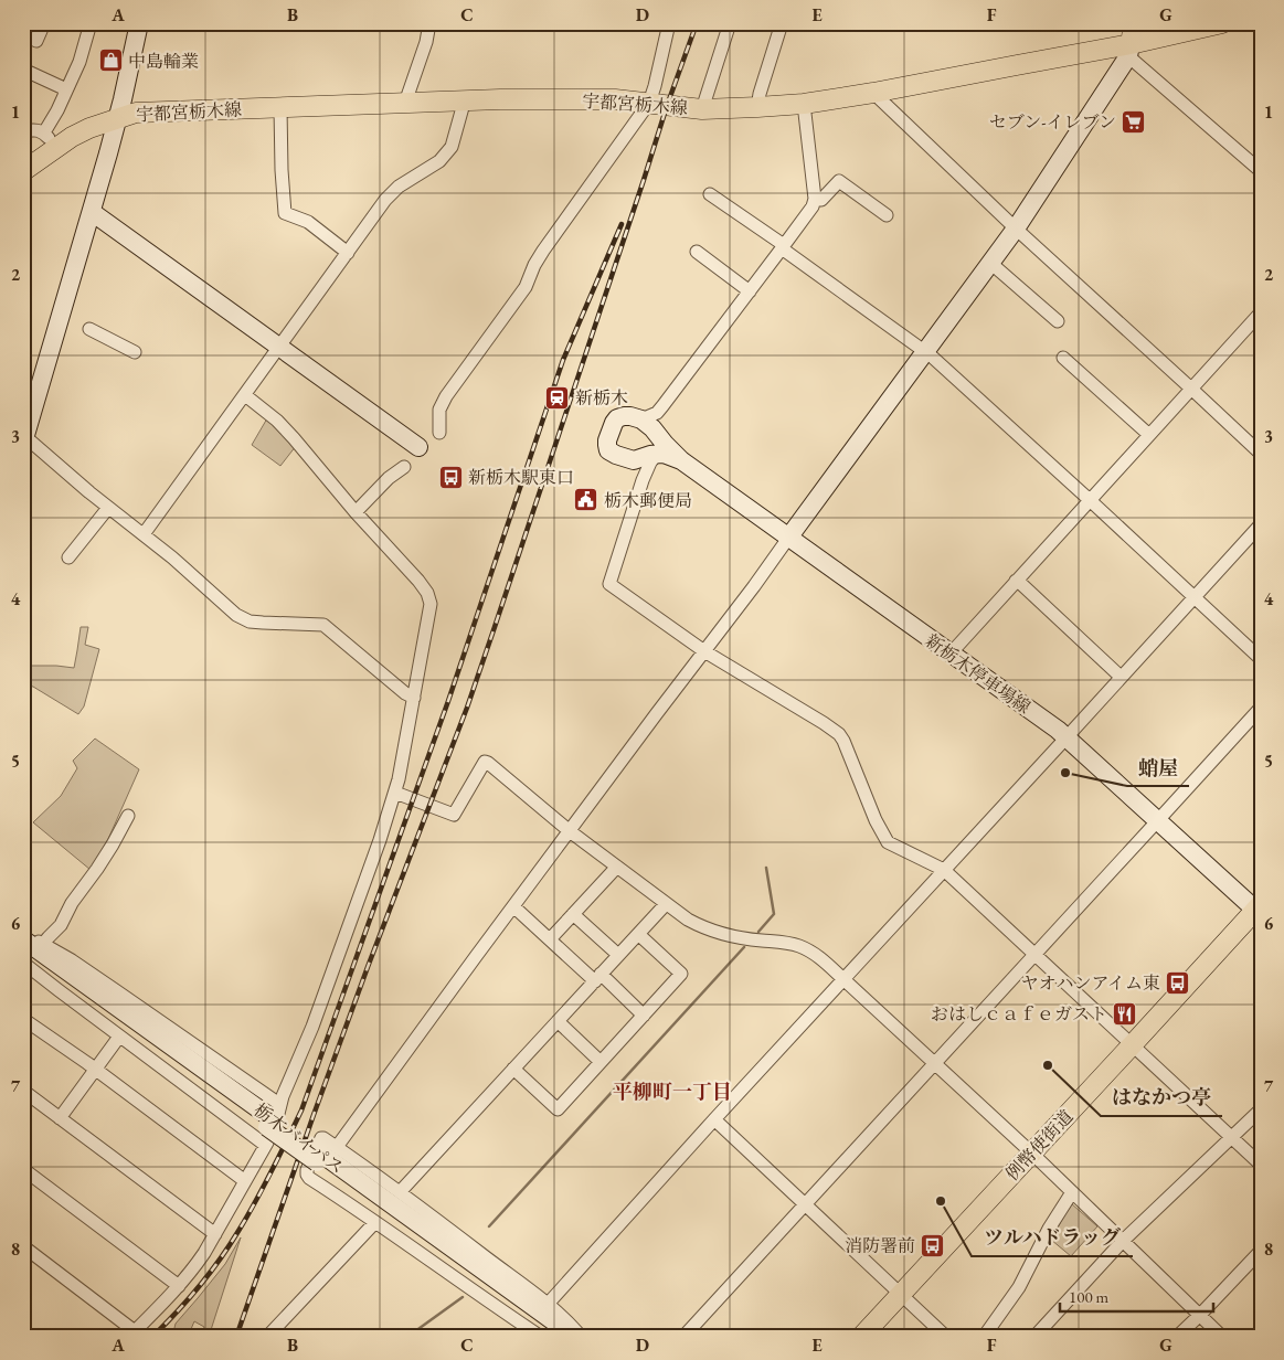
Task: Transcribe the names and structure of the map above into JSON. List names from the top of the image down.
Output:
{
  "streets": {
    "main road": [
      "宇都宮栃木線",
      "新栃木停車場線",
      "栃木バイパス",
      "例幣使街道"
    ]
  },
  "crossings": [
    ["新栃木停車場線", "例幣使街道"]
  ],
  "districts": ["平柳町一丁目"],
  "places": {
    "shop": ["中島輪業"],
    "supermarket": ["セブン-イレブン"],
    "station": ["新栃木"],
    "bus stop": ["新栃木駅東口", "ヤオハンアイム東", "消防署前"],
    "public building": ["栃木郵便局"],
    "other": ["蛸屋", "はなかつ亭", "ツルハドラッグ"],
    "restaurant": ["おはしｃａｆｅガスト"]
  },
  "scale_bar": "100 m",
  "grid": {
    "columns": [
      "A",
      "B",
      "C",
      "D",
      "E",
      "F",
      "G"
    ],
    "rows": [
      "1",
      "2",
      "3",
      "4",
      "5",
      "6",
      "7",
      "8"
    ]
  }
}
